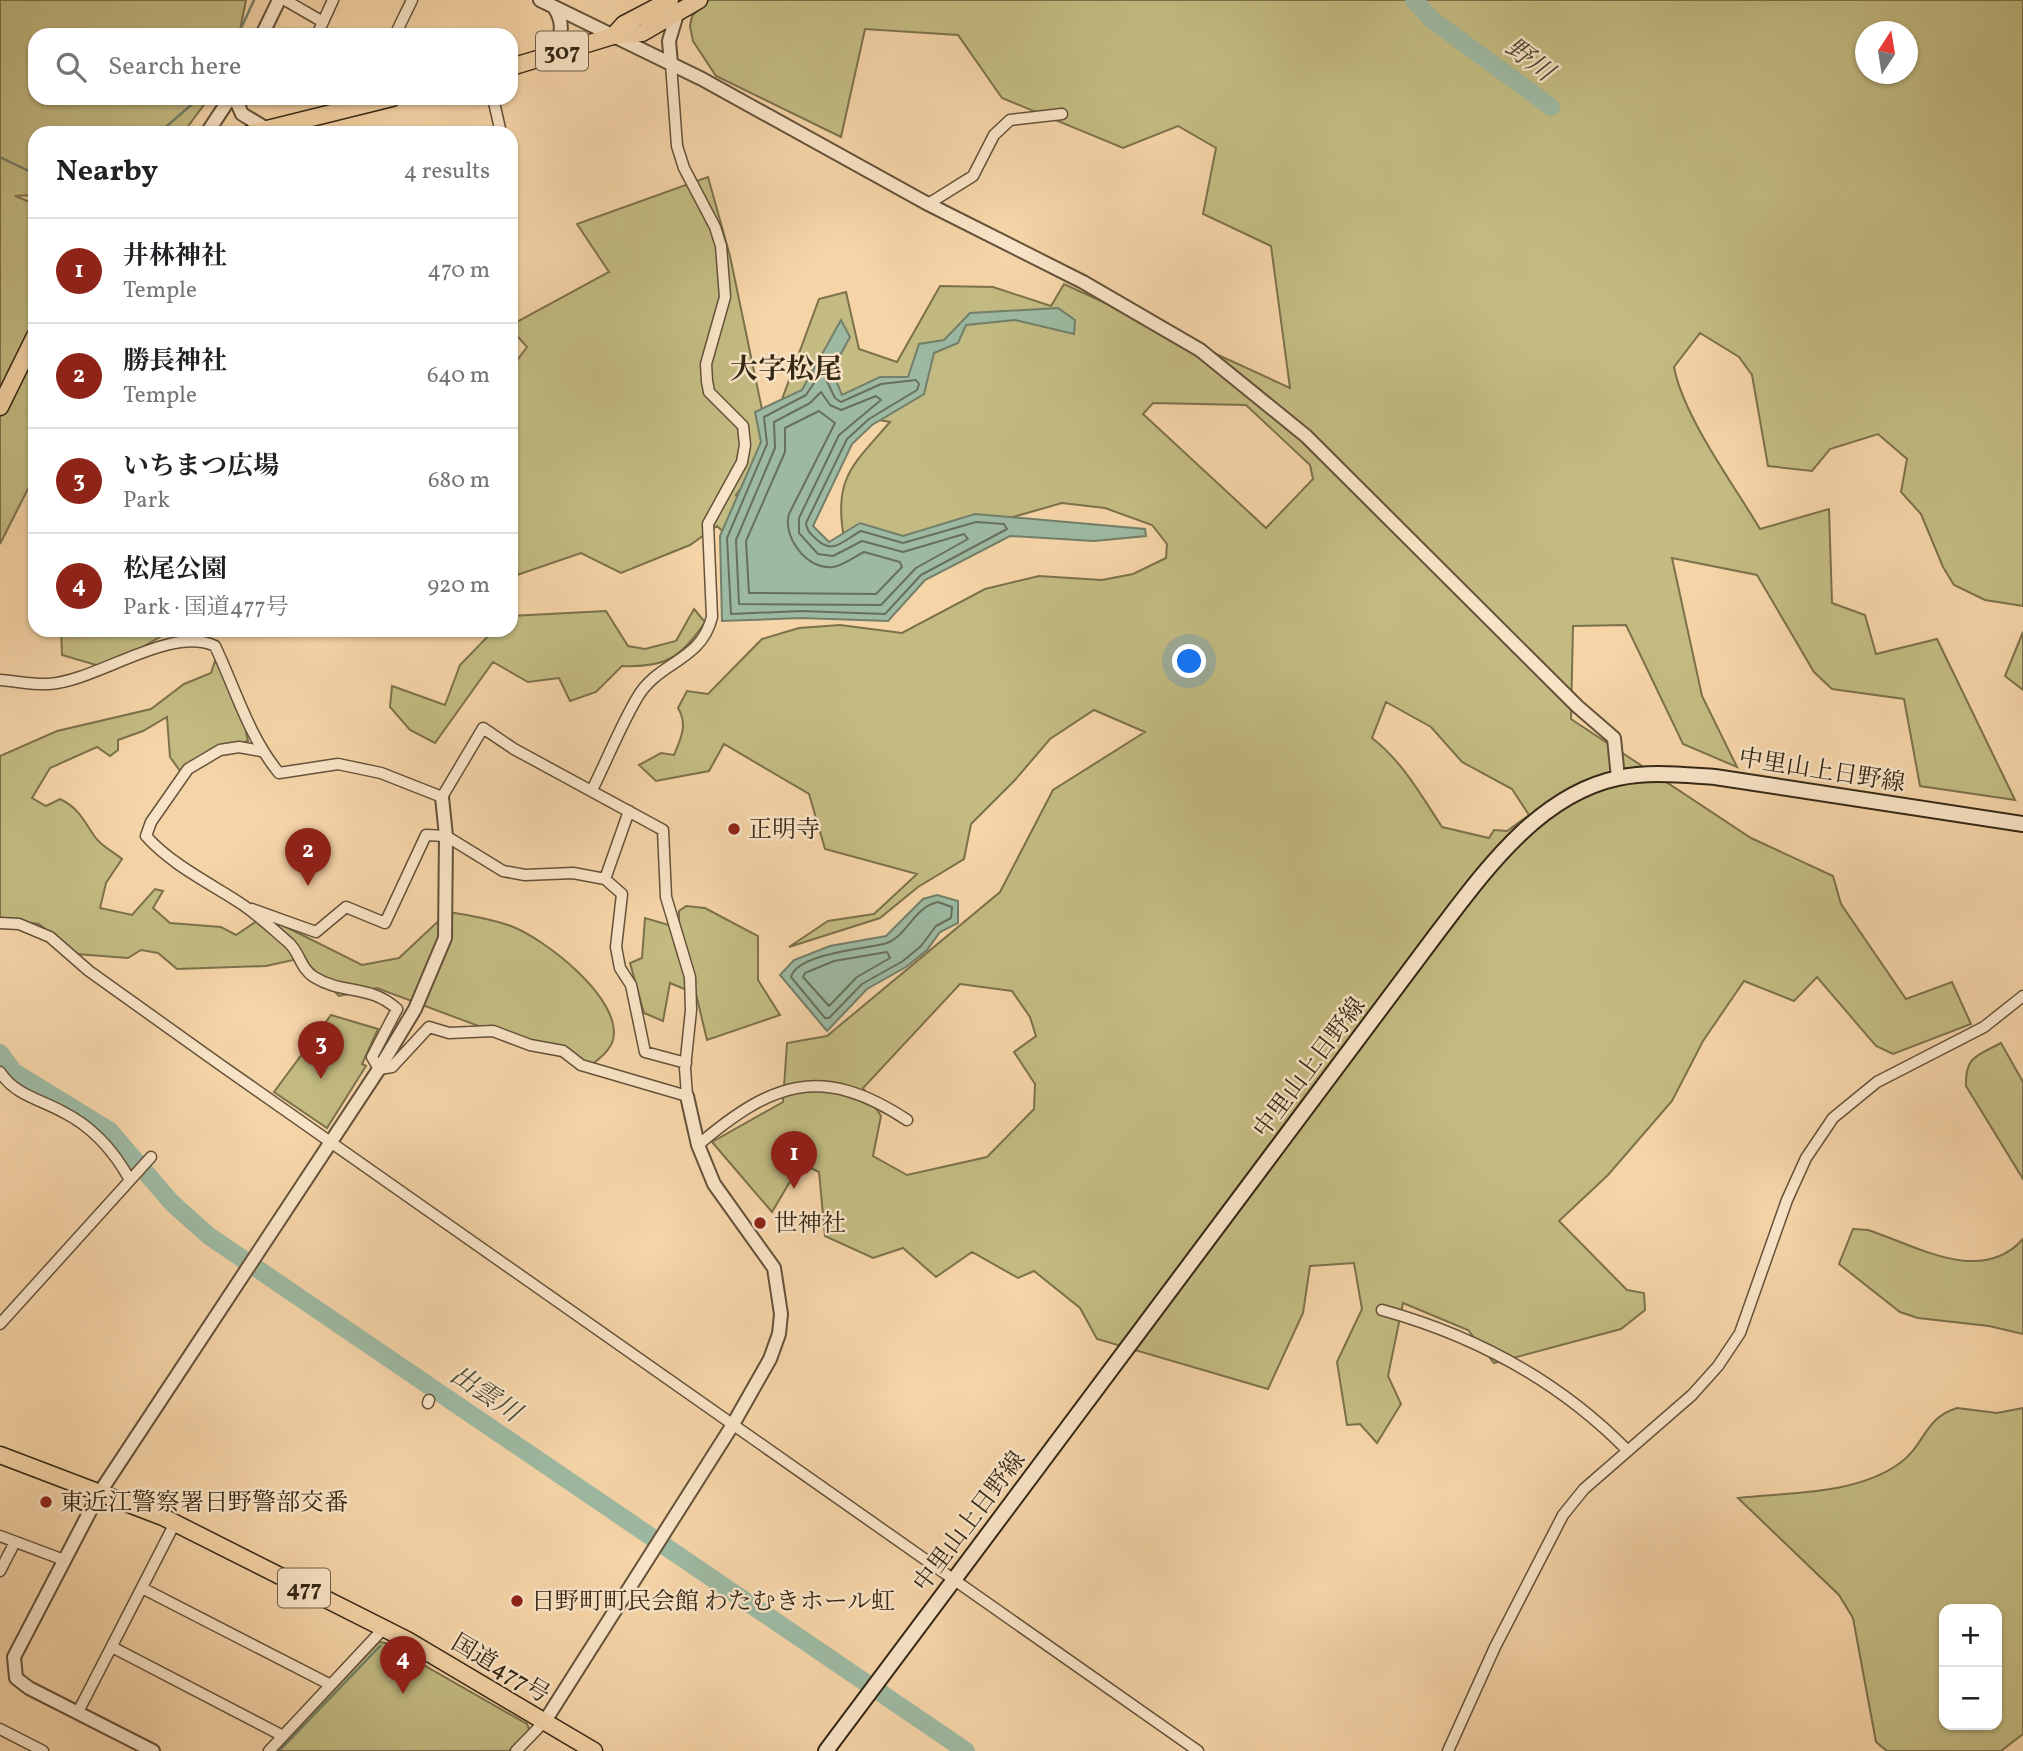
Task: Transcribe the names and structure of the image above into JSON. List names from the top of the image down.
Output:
{
  "streets": {
    "highway": ["307", "477", "国道477号"],
    "main road": ["中里山上日野線"]
  },
  "districts": ["大字松尾"],
  "water": ["野川", "出雲川"],
  "places": [
    "正明寺",
    "世神社",
    "東近江警察署日野警部交番",
    "日野町町民会館 わたむきホール虹"
  ],
  "north": "top",
  "page": {
    "search": "Search here",
    "heading": ["Nearby", "4 results"],
    "list": [
      {
        "mark": "1",
        "name": "井林神社",
        "note": "Temple",
        "value": "470 m"
      },
      {
        "mark": "2",
        "name": "勝長神社",
        "note": "Temple",
        "value": "640 m"
      },
      {
        "mark": "3",
        "name": "いちまつ広場",
        "note": "Park",
        "value": "680 m"
      },
      {
        "mark": "4",
        "name": "松尾公園",
        "note": "Park · 国道477号",
        "value": "920 m"
      }
    ],
    "pins": [
      "2",
      "3",
      "1",
      "4"
    ],
    "map_buttons": ["+", "−"]
  }
}
